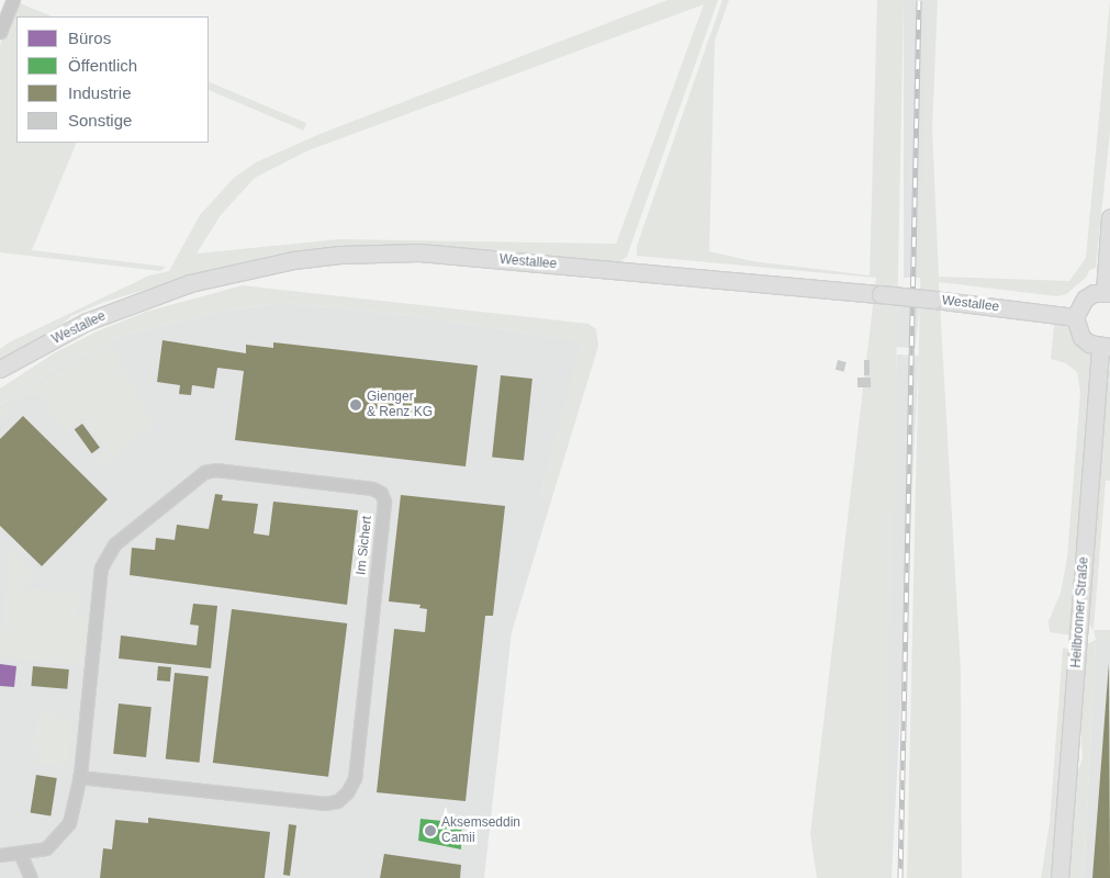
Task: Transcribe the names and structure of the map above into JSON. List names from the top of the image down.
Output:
{
  "streets": {
    "main road": ["Westallee", "Heilbronner Straße"],
    "street": ["Im Sichert"]
  },
  "places": ["Gienger & Renz KG", "Aksemseddin Camii"],
  "legend": [
    "Büros",
    "Öffentlich",
    "Industrie",
    "Sonstige"
  ]
}
